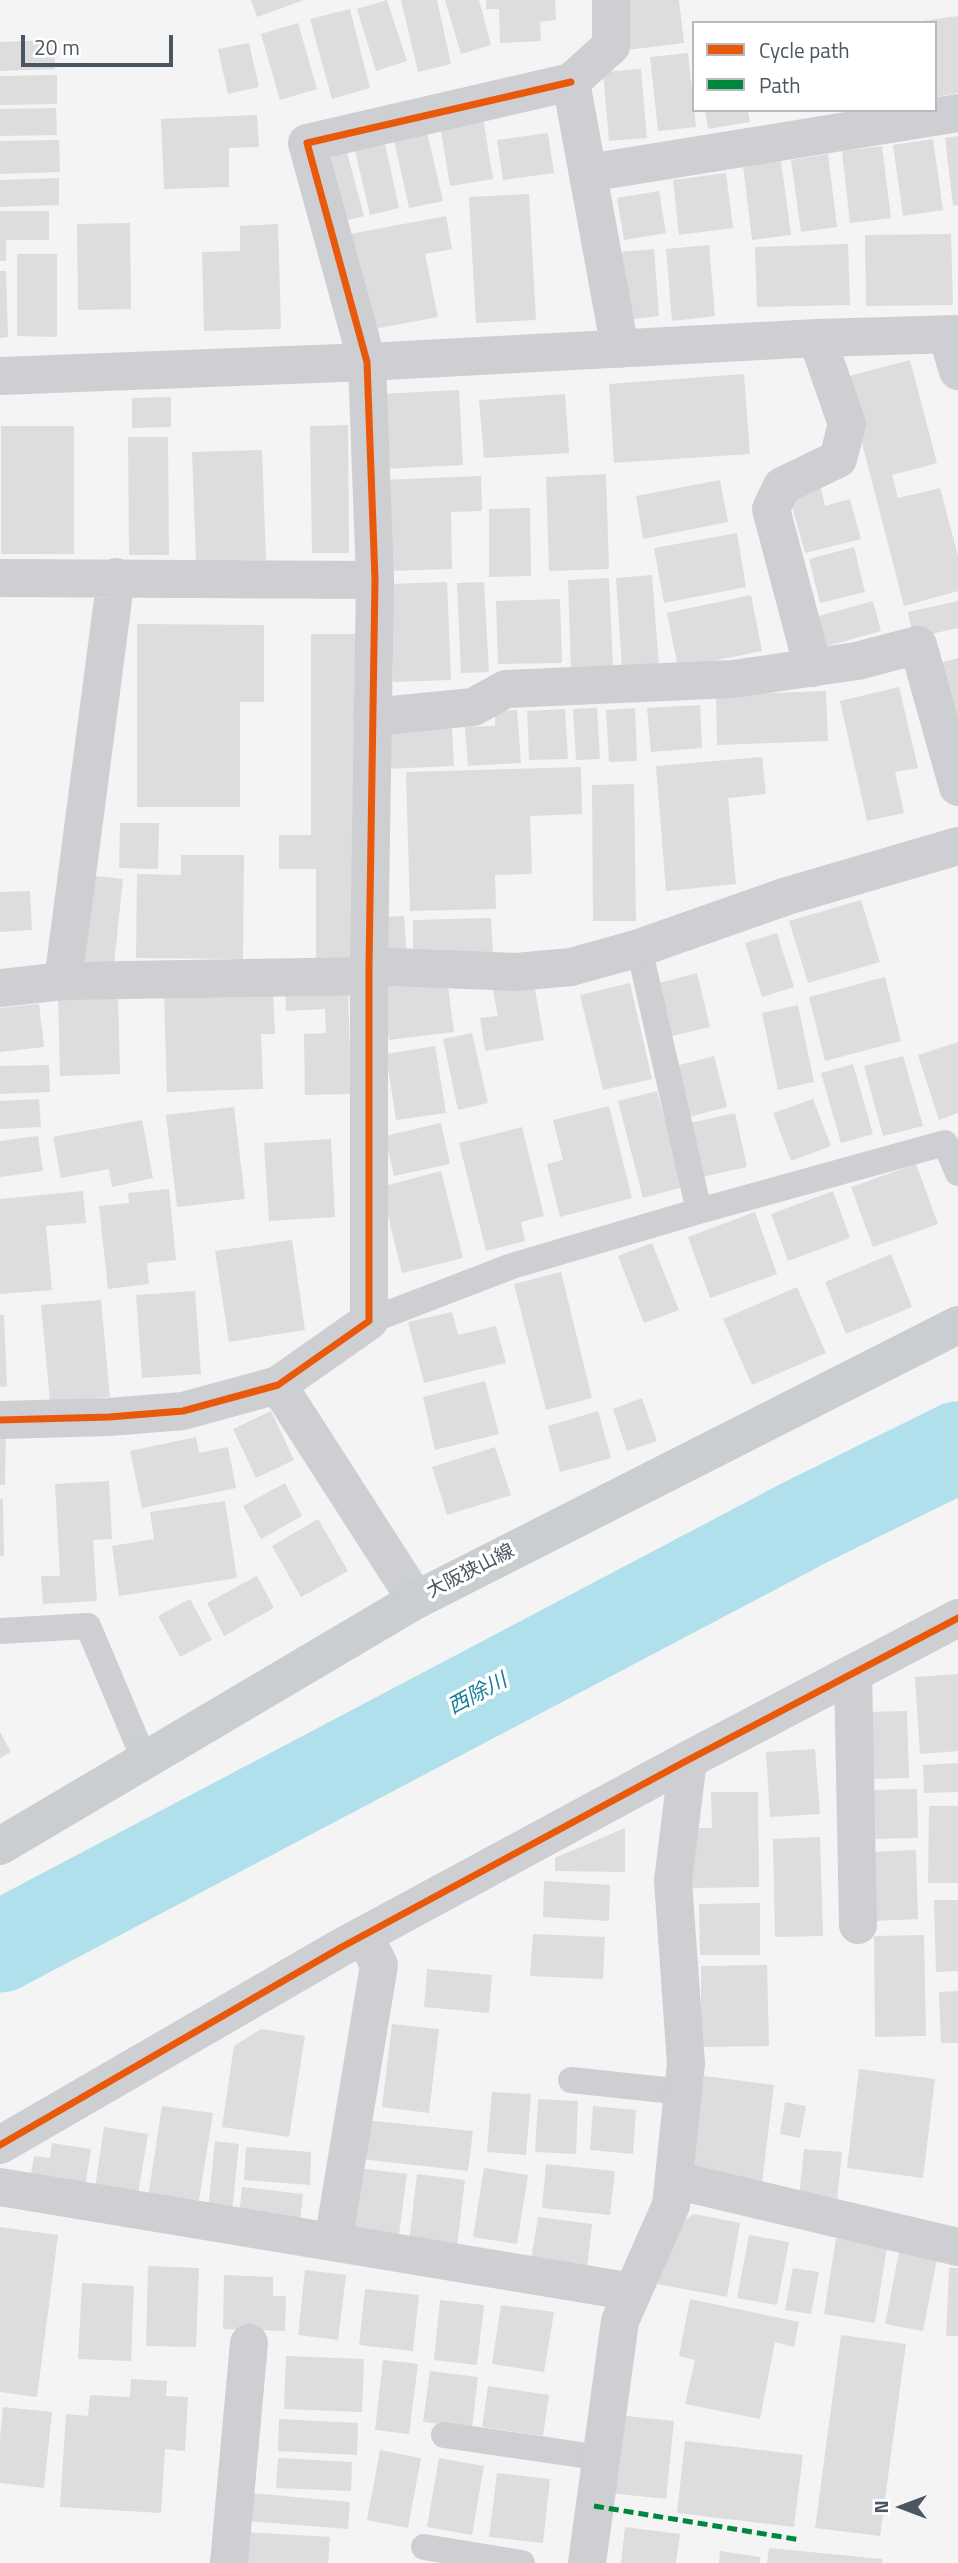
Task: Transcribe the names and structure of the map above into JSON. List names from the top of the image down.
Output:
{
  "streets": {
    "main road": ["大阪狭山線"]
  },
  "water": ["西除川"],
  "legend": ["Cycle path", "Path"],
  "scale_bar": "20 m",
  "north": "left"
}
